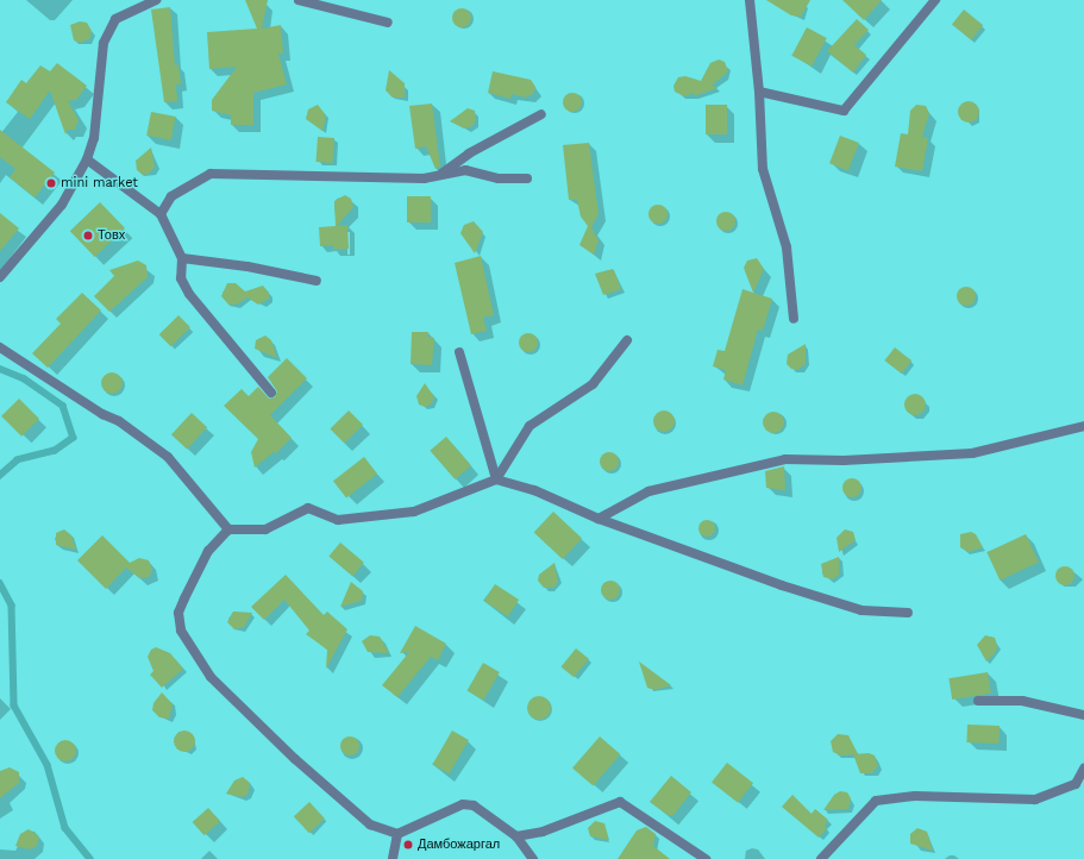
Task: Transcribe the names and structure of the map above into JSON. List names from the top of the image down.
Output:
{
  "places": ["mini market", "Товх", "Дамбожаргал"]
}
